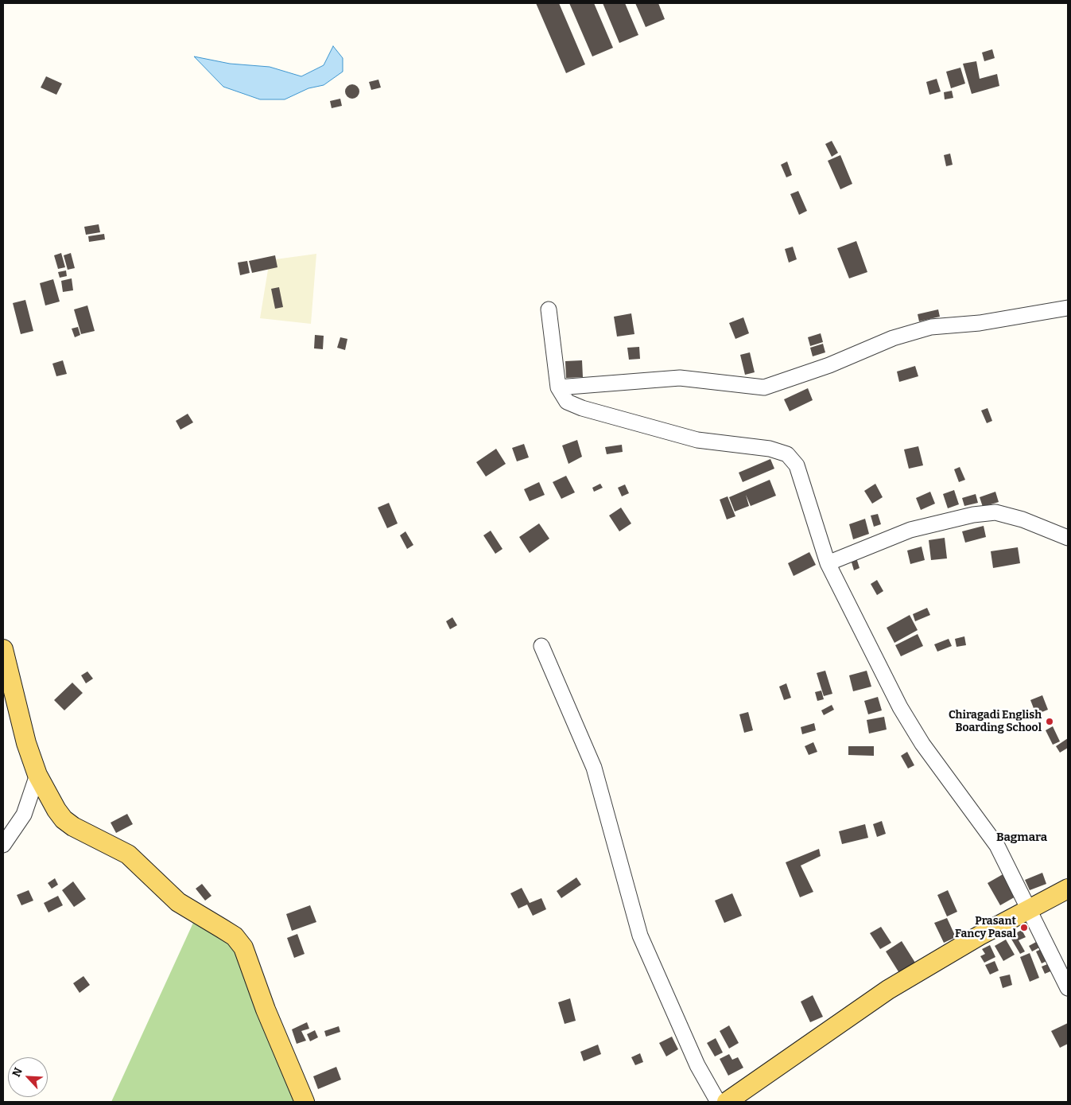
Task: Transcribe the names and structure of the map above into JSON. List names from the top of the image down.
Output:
{
  "districts": ["Bagmara"],
  "places": ["Chiragadi English Boarding School", "Prasant Fancy Pasal"],
  "north": "top left"
}
